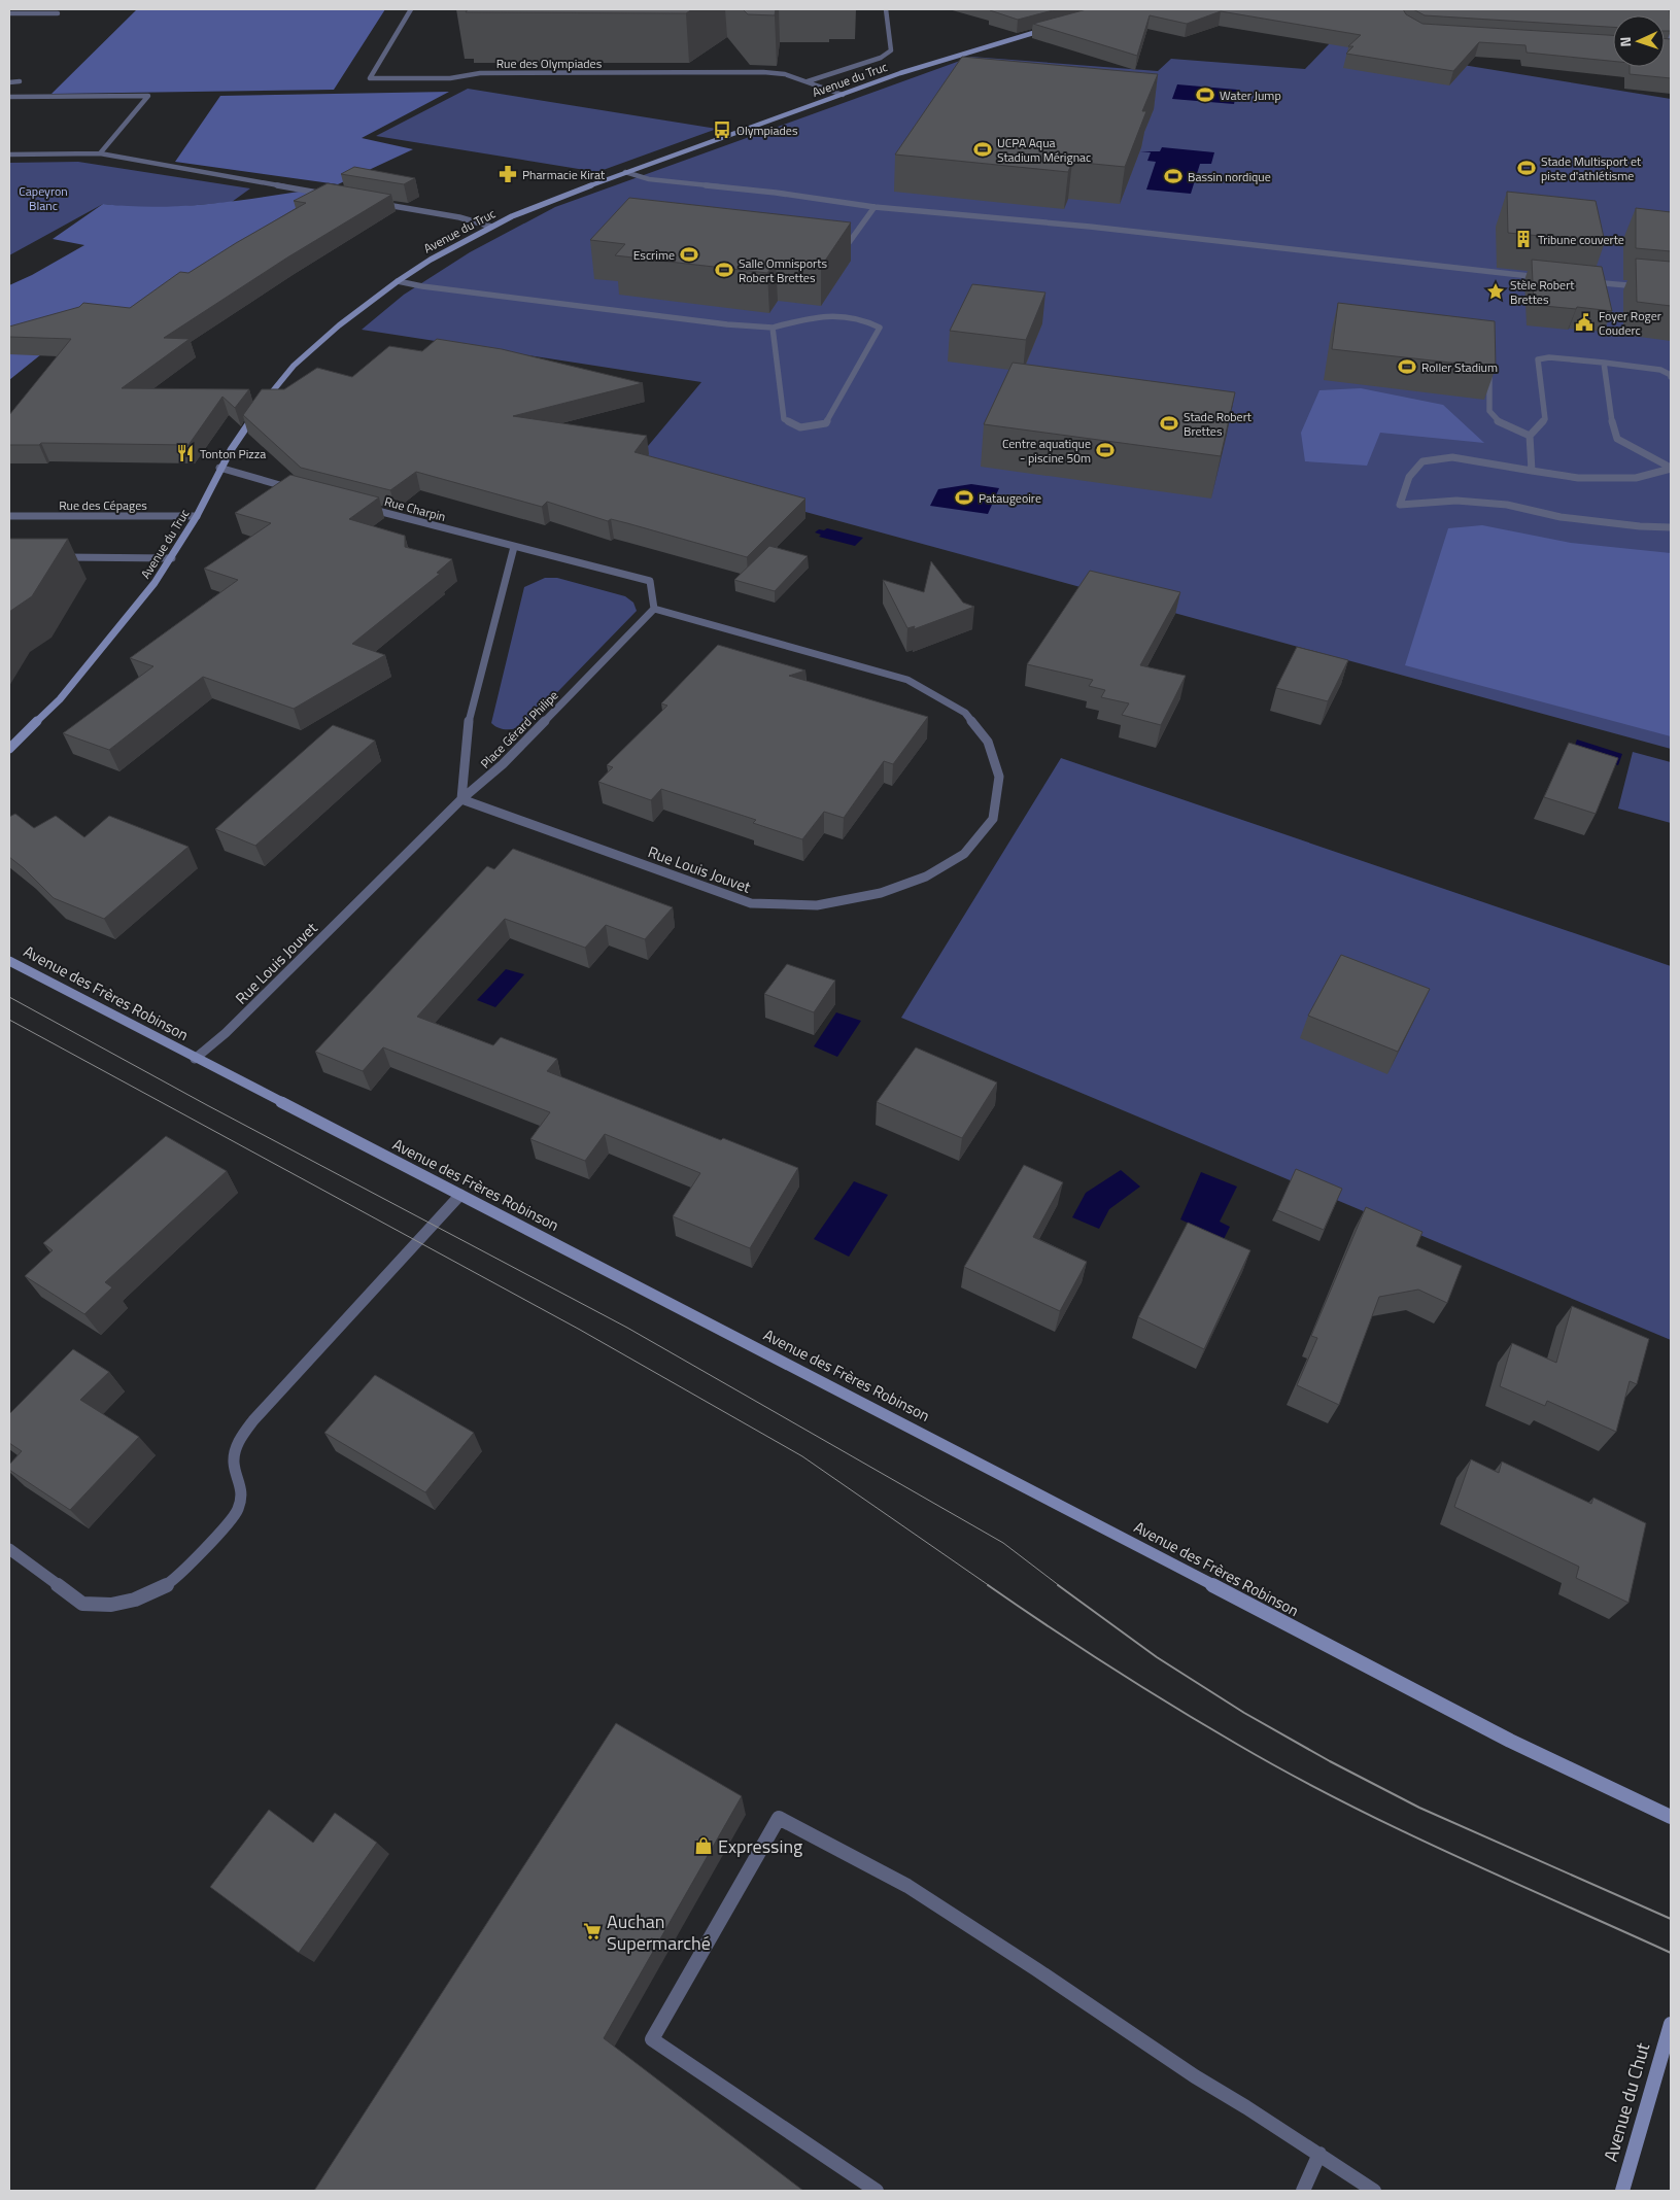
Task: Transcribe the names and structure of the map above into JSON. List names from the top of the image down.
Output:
{
  "streets": {
    "street": [
      "Rue des Olympiades",
      "Avenue du Truc",
      "Rue des Cépages",
      "Rue Charpin",
      "Place Gérard Philipe",
      "Rue Louis Jouvet",
      "Avenue des Frères Robinson",
      "Avenue du Chut"
    ]
  },
  "crossings": [
    ["Rue des Olympiades", "Avenue du Truc"],
    ["Avenue du Truc", "Rue des Cépages"],
    ["Rue Charpin", "Place Gérard Philipe"],
    ["Place Gérard Philipe", "Rue Louis Jouvet"],
    ["Rue Louis Jouvet", "Avenue des Frères Robinson"]
  ],
  "parks": ["Capeyron Blanc"],
  "places": {
    "sports": [
      "Water Jump",
      "UCPA Aqua Stadium Mérignac",
      "Stade Multisport et piste d'athlétisme",
      "Bassin nordique",
      "Escrime",
      "Salle Omnisports Robert Brettes",
      "Roller Stadium",
      "Stade Robert Brettes",
      "Centre aquatique - piscine 50m",
      "Pataugeoire"
    ],
    "bus stop": ["Olympiades"],
    "pharmacy": ["Pharmacie Kirat"],
    "building": ["Tribune couverte"],
    "place": ["Stèle Robert Brettes"],
    "public building": ["Foyer Roger Couderc"],
    "restaurant": ["Tonton Pizza"],
    "shop": ["Expressing"],
    "supermarket": ["Auchan Supermarché"]
  },
  "north": "left"
}
